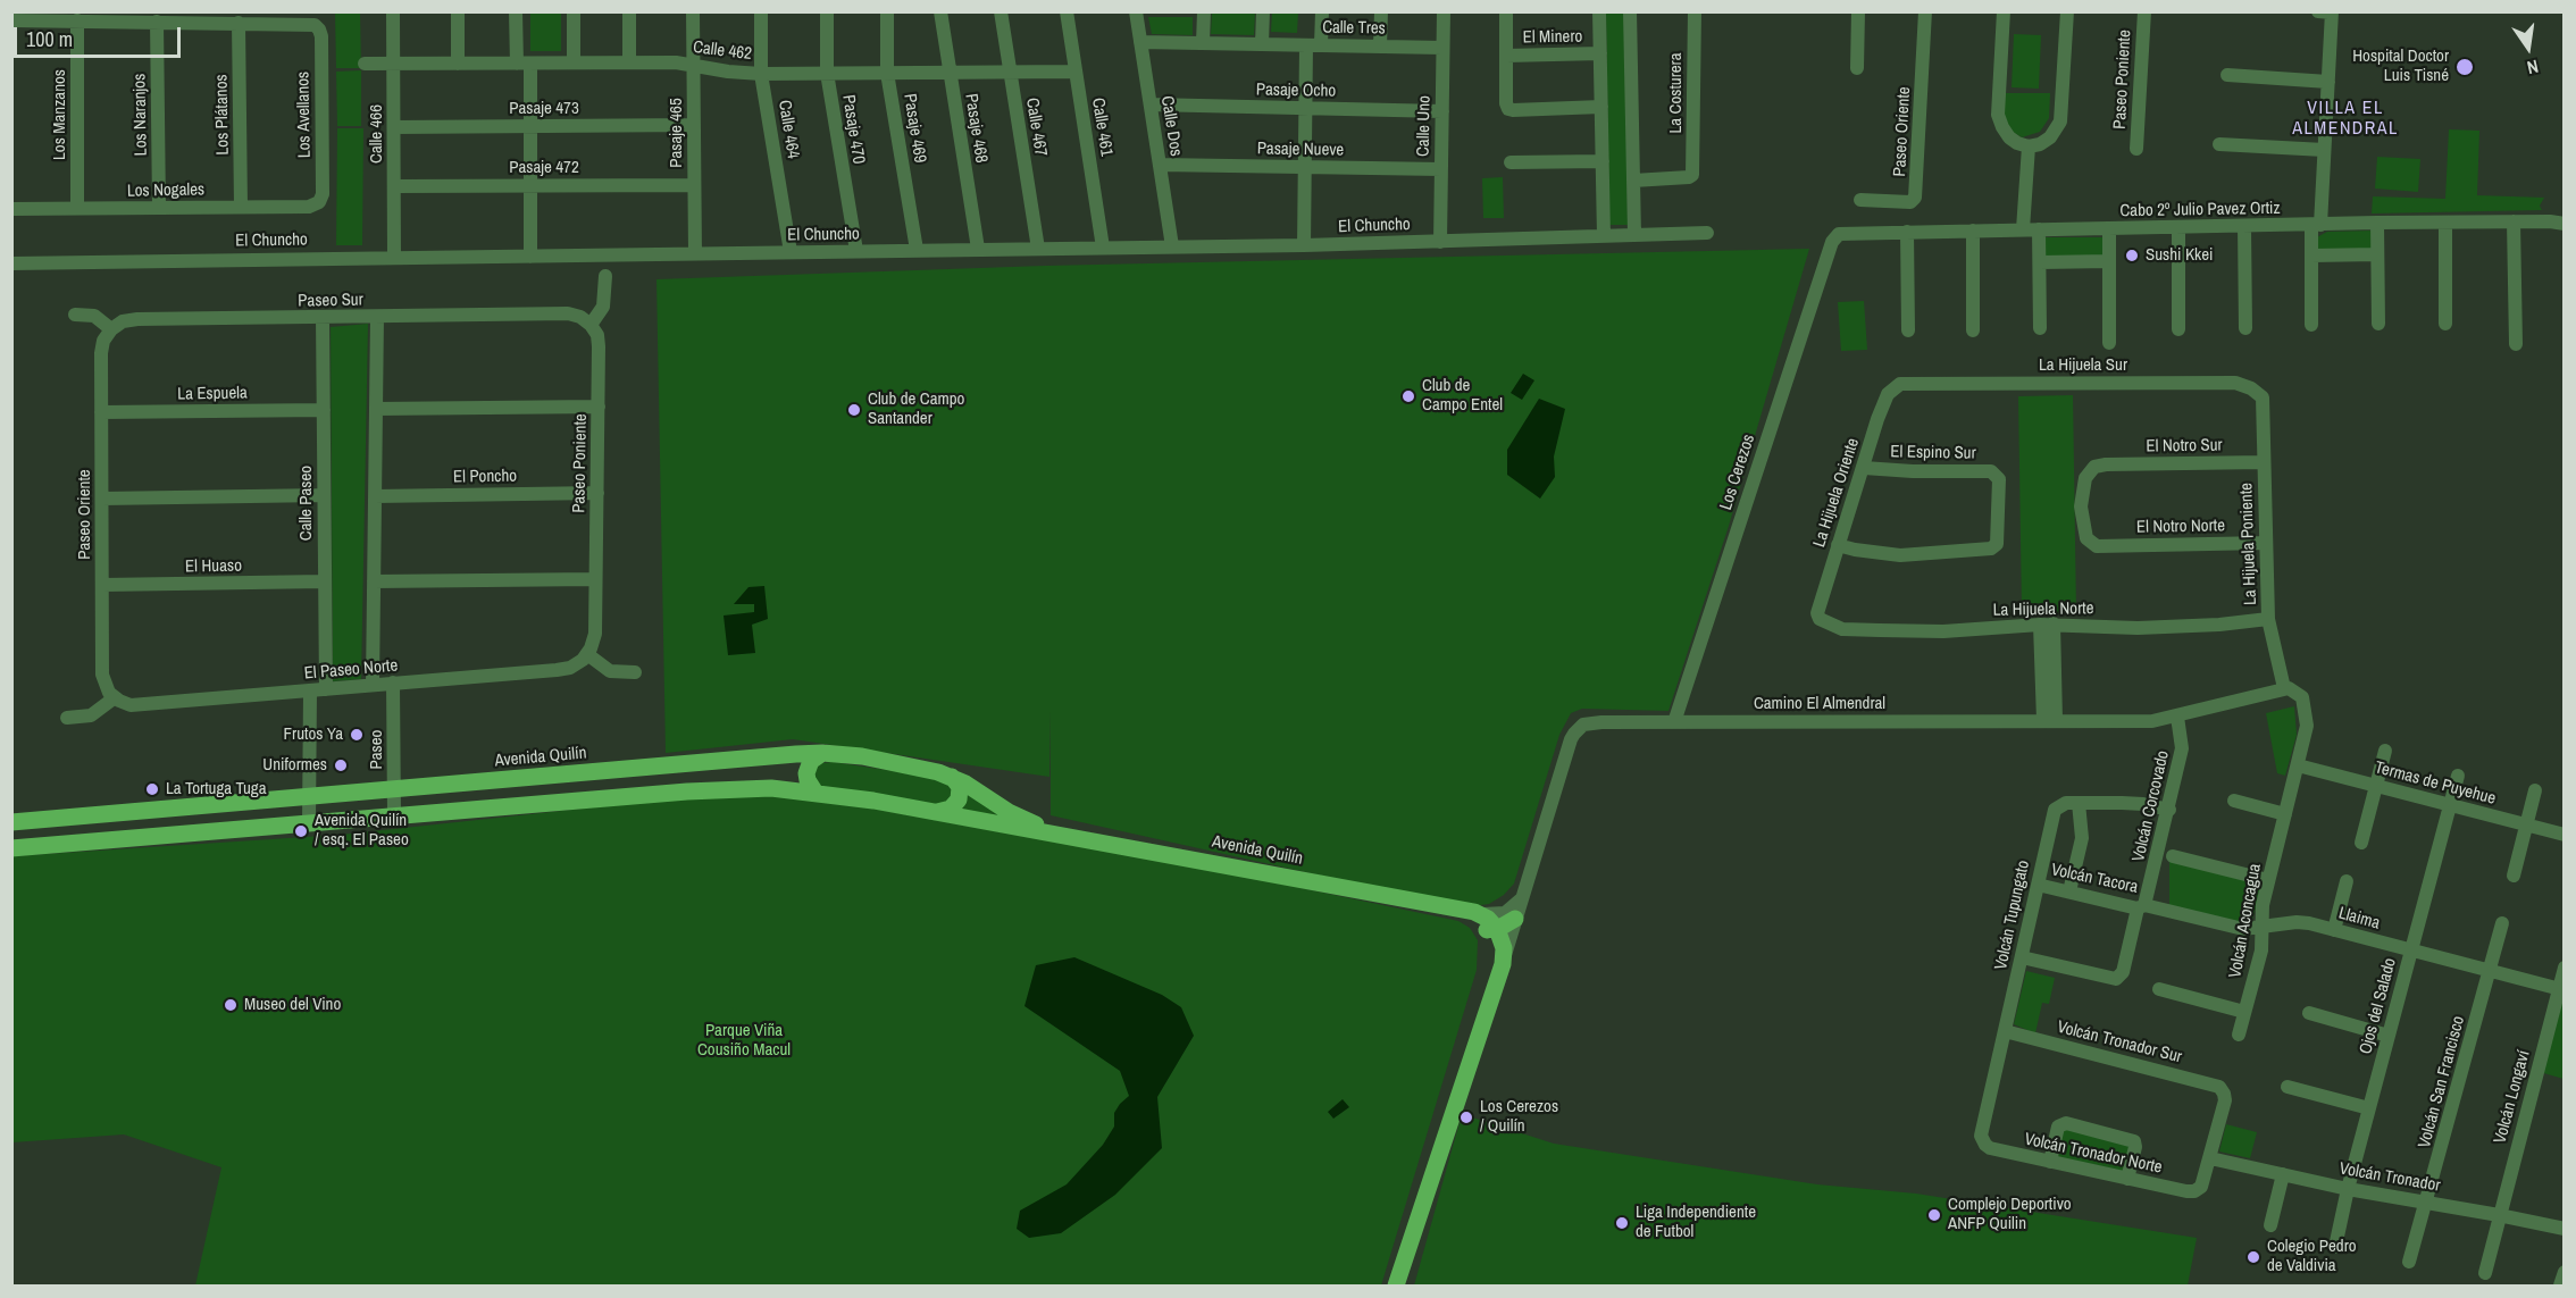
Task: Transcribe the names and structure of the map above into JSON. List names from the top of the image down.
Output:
{
  "streets": {
    "main road": ["Avenida Quilín"],
    "street": [
      "Calle Tres",
      "El Minero",
      "Calle 462",
      "Paseo Poniente",
      "Pasaje Ocho",
      "La Costurera",
      "Pasaje 473",
      "Los Manzanos",
      "Los Naranjos",
      "Los Plátanos",
      "Los Avellanos",
      "Calle Dos",
      "Calle Uno",
      "Calle 467",
      "Calle 461",
      "Pasaje 469",
      "Pasaje 468",
      "Calle 464",
      "Pasaje 470",
      "Paseo Oriente",
      "Pasaje 465",
      "Calle 466",
      "Pasaje Nueve",
      "Pasaje 472",
      "Los Nogales",
      "Cabo 2º Julio Pavez Ortiz",
      "El Chuncho",
      "Paseo Sur",
      "La Hijuela Sur",
      "La Espuela",
      "El Notro Sur",
      "El Espino Sur",
      "Los Cerezos",
      "El Poncho",
      "La Hijuela Oriente",
      "Calle Paseo",
      "El Notro Norte",
      "La Hijuela Poniente",
      "El Huaso",
      "La Hijuela Norte",
      "El Paseo Norte",
      "Camino El Almendral",
      "Paseo",
      "Termas de Puyehue",
      "Volcán Corcovado",
      "Volcán Tacora",
      "Volcán Tupungato",
      "Llaima",
      "Volcán Aconcagua",
      "Ojos del Salado",
      "Volcán Tronador Sur",
      "Volcán San Francisco",
      "Volcán Longaví",
      "Volcán Tronador Norte",
      "Volcán Tronador"
    ]
  },
  "crossings": [
    ["Calle Tres", "Calle Dos"],
    ["Calle Tres", "Calle Uno"],
    ["Calle 462", "Calle 467"],
    ["Calle 462", "Calle 461"],
    ["Calle 462", "Pasaje 469"],
    ["Calle 462", "Pasaje 468"],
    ["Calle 462", "Calle 464"],
    ["Calle 462", "Pasaje 470"],
    ["Calle 462", "Pasaje 465"],
    ["Calle 462", "Calle 466"],
    ["Paseo Poniente", "Paseo Sur"],
    ["Paseo Poniente", "El Poncho"],
    ["Paseo Poniente", "El Paseo Norte"],
    ["Pasaje Ocho", "Calle Dos"],
    ["Pasaje Ocho", "Calle Uno"],
    ["Pasaje 473", "Pasaje 465"],
    ["Pasaje 473", "Calle 466"],
    ["Los Manzanos", "Los Nogales"],
    ["Los Naranjos", "Los Nogales"],
    ["Los Plátanos", "Los Avellanos"],
    ["Los Plátanos", "Los Nogales"],
    ["Los Avellanos", "Los Nogales"],
    ["Calle Dos", "Pasaje Nueve"],
    ["Calle Dos", "El Chuncho"],
    ["Calle Uno", "Pasaje Nueve"],
    ["Calle Uno", "El Chuncho"],
    ["Calle 467", "El Chuncho"],
    ["Calle 461", "El Chuncho"],
    ["Pasaje 469", "El Chuncho"],
    ["Pasaje 468", "El Chuncho"],
    ["Calle 464", "El Chuncho"],
    ["Pasaje 470", "El Chuncho"],
    ["Paseo Oriente", "Paseo Sur"],
    ["Paseo Oriente", "La Espuela"],
    ["Paseo Oriente", "El Huaso"],
    ["Paseo Oriente", "El Paseo Norte"],
    ["Pasaje 465", "Pasaje 472"],
    ["Pasaje 465", "El Chuncho"],
    ["Calle 466", "Pasaje 472"],
    ["Calle 466", "El Chuncho"],
    ["Cabo 2º Julio Pavez Ortiz", "Los Cerezos"],
    ["Paseo Sur", "Calle Paseo"],
    ["La Hijuela Sur", "La Hijuela Oriente"],
    ["La Hijuela Sur", "La Hijuela Poniente"],
    ["La Espuela", "Calle Paseo"],
    ["El Notro Sur", "El Notro Norte"],
    ["El Notro Sur", "La Hijuela Poniente"],
    ["El Espino Sur", "La Hijuela Oriente"],
    ["Los Cerezos", "Camino El Almendral"],
    ["La Hijuela Oriente", "La Hijuela Norte"],
    ["Calle Paseo", "El Huaso"],
    ["Calle Paseo", "El Paseo Norte"],
    ["El Notro Norte", "La Hijuela Poniente"],
    ["La Hijuela Poniente", "La Hijuela Norte"],
    ["La Hijuela Poniente", "Camino El Almendral"],
    ["La Hijuela Poniente", "Volcán Aconcagua"],
    ["El Paseo Norte", "Paseo"],
    ["Camino El Almendral", "Volcán Corcovado"],
    ["Camino El Almendral", "Volcán Aconcagua"],
    ["Paseo", "Avenida Quilín"],
    ["Termas de Puyehue", "Volcán Aconcagua"],
    ["Termas de Puyehue", "Ojos del Salado"],
    ["Volcán Corcovado", "Volcán Tacora"],
    ["Volcán Corcovado", "Volcán Tupungato"],
    ["Volcán Corcovado", "Llaima"],
    ["Volcán Tacora", "Volcán Tupungato"],
    ["Volcán Tacora", "Llaima"],
    ["Volcán Tupungato", "Volcán Tronador Sur"],
    ["Volcán Tupungato", "Volcán Tronador Norte"],
    ["Llaima", "Volcán Aconcagua"],
    ["Llaima", "Ojos del Salado"],
    ["Llaima", "Volcán San Francisco"],
    ["Llaima", "Volcán Longaví"],
    ["Ojos del Salado", "Volcán Tronador"],
    ["Volcán Tronador Sur", "Volcán Tronador Norte"],
    ["Volcán Tronador Sur", "Volcán Tronador"],
    ["Volcán San Francisco", "Volcán Tronador"],
    ["Volcán Longaví", "Volcán Tronador"],
    ["Volcán Tronador Norte", "Volcán Tronador"]
  ],
  "districts": ["VILLA EL ALMENDRAL"],
  "parks": ["Parque Viña Cousiño Macul"],
  "places": [
    "Hospital Doctor Luis Tisné",
    "Sushi Kkei",
    "Club de Campo Entel",
    "Club de Campo Santander",
    "Frutos Ya",
    "Uniformes",
    "La Tortuga Tuga",
    "Avenida Quilín / esq. El Paseo",
    "Museo del Vino",
    "Los Cerezos / Quilín",
    "Complejo Deportivo ANFP Quilin",
    "Liga Independiente de Futbol",
    "Colegio Pedro de Valdivia"
  ],
  "scale_bar": "100 m",
  "north": "bottom"
}
